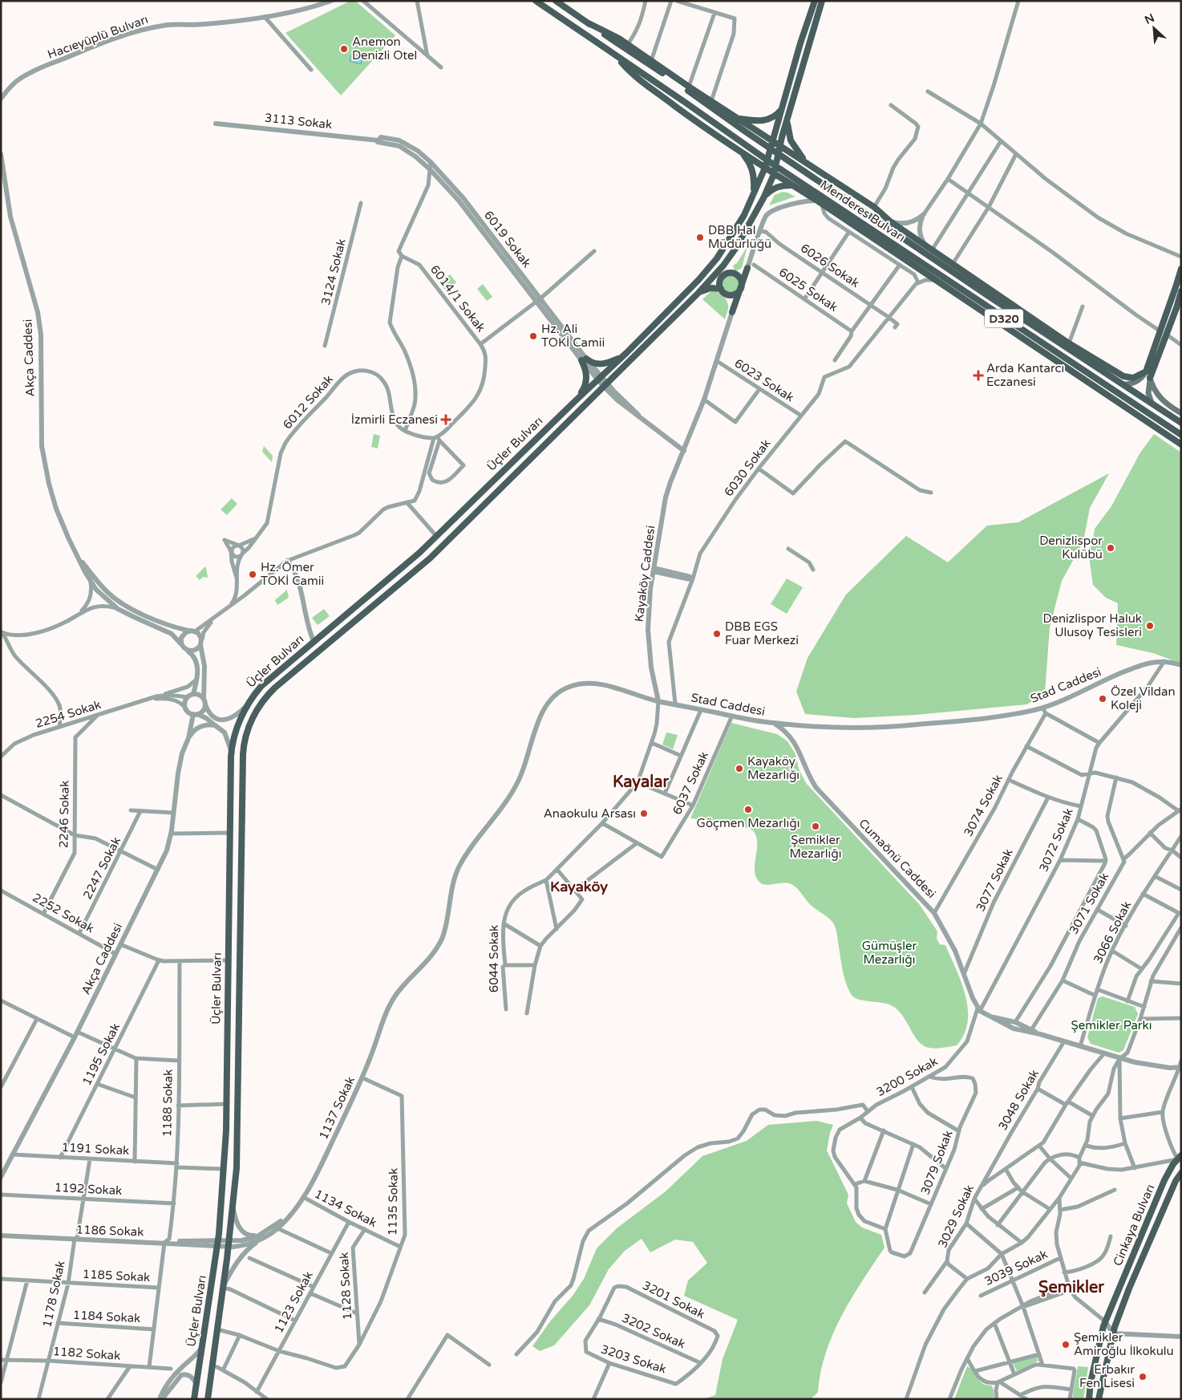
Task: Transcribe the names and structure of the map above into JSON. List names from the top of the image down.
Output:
{
  "streets": {
    "main road": [
      "Menderes Bulvarı",
      "D320",
      "Üçler Bulvarı",
      "Cinkaya Bulvarı"
    ],
    "street": [
      "Hacıeyüplü Bulvarı",
      "3113 Sokak",
      "6019 Sokak",
      "6026 Sokak",
      "3124 Sokak",
      "6025 Sokak",
      "6014/1 Sokak",
      "Akça Caddesi",
      "6023 Sokak",
      "6012 Sokak",
      "6030 Sokak",
      "Kayaköy Caddesi",
      "Stad Caddesi",
      "2254 Sokak",
      "6037 Sokak",
      "3074 Sokak",
      "2246 Sokak",
      "3072 Sokak",
      "Cumaönü Caddesi",
      "2247 Sokak",
      "3077 Sokak",
      "3071 Sokak",
      "2252 Sokak",
      "3066 Sokak",
      "6044 Sokak",
      "1195 Sokak",
      "3200 Sokak",
      "3048 Sokak",
      "1188 Sokak",
      "1137 Sokak",
      "1191 Sokak",
      "3079 Sokak",
      "1192 Sokak",
      "1135 Sokak",
      "1134 Sokak",
      "3029 Sokak",
      "1186 Sokak",
      "3039 Sokak",
      "1185 Sokak",
      "1128 Sokak",
      "1178 Sokak",
      "3201 Sokak",
      "1123 Sokak",
      "1184 Sokak",
      "3202 Sokak",
      "1182 Sokak",
      "3203 Sokak"
    ]
  },
  "crossings": [
    ["3113 Sokak", "6019 Sokak"],
    ["6019 Sokak", "Üçler Bulvarı"],
    ["6019 Sokak", "Kayaköy Caddesi"],
    ["6026 Sokak", "6030 Sokak"],
    ["Akça Caddesi", "2254 Sokak"],
    ["Akça Caddesi", "2252 Sokak"],
    ["Akça Caddesi", "1191 Sokak"],
    ["6023 Sokak", "6030 Sokak"],
    ["6023 Sokak", "Kayaköy Caddesi"],
    ["Üçler Bulvarı", "1137 Sokak"],
    ["Üçler Bulvarı", "1191 Sokak"],
    ["Üçler Bulvarı", "1186 Sokak"],
    ["6030 Sokak", "Stad Caddesi"],
    ["Kayaköy Caddesi", "Stad Caddesi"],
    ["Kayaköy Caddesi", "6044 Sokak"],
    ["Stad Caddesi", "6037 Sokak"],
    ["Stad Caddesi", "3072 Sokak"],
    ["Stad Caddesi", "Cumaönü Caddesi"],
    ["Stad Caddesi", "1137 Sokak"],
    ["2254 Sokak", "2246 Sokak"],
    ["3074 Sokak", "Cumaönü Caddesi"],
    ["2246 Sokak", "2252 Sokak"],
    ["3072 Sokak", "Cumaönü Caddesi"],
    ["3072 Sokak", "3200 Sokak"],
    ["Cumaönü Caddesi", "3077 Sokak"],
    ["Cumaönü Caddesi", "3200 Sokak"],
    ["2247 Sokak", "2252 Sokak"],
    ["1195 Sokak", "1191 Sokak"],
    ["3200 Sokak", "3079 Sokak"],
    ["3048 Sokak", "3029 Sokak"],
    ["1188 Sokak", "1191 Sokak"],
    ["1188 Sokak", "1192 Sokak"],
    ["1188 Sokak", "1186 Sokak"],
    ["1188 Sokak", "1185 Sokak"],
    ["1188 Sokak", "1184 Sokak"],
    ["1188 Sokak", "1182 Sokak"],
    ["1137 Sokak", "1135 Sokak"],
    ["1137 Sokak", "1134 Sokak"],
    ["1137 Sokak", "1186 Sokak"],
    ["1191 Sokak", "1178 Sokak"],
    ["1192 Sokak", "1178 Sokak"],
    ["1135 Sokak", "1134 Sokak"],
    ["1135 Sokak", "1128 Sokak"],
    ["1135 Sokak", "1123 Sokak"],
    ["1134 Sokak", "1128 Sokak"],
    ["1134 Sokak", "1123 Sokak"],
    ["1186 Sokak", "1178 Sokak"],
    ["1185 Sokak", "1178 Sokak"],
    ["1178 Sokak", "1184 Sokak"],
    ["1178 Sokak", "1182 Sokak"],
    ["3201 Sokak", "3202 Sokak"],
    ["3201 Sokak", "3203 Sokak"],
    ["3202 Sokak", "3203 Sokak"]
  ],
  "districts": ["Kayalar", "Kayaköy", "Şemikler"],
  "parks": ["Gümüşler Mezarlığı", "Şemikler Parkı"],
  "places": {
    "other": [
      "Anemon Denizli Otel",
      "DBB Hal Müdürlüğü",
      "Hz. Ali TOKİ Camii",
      "Denizlispor Kulübü",
      "Hz. Ömer TOKİ Camii",
      "Denizlispor Haluk Ulusoy Tesisleri",
      "DBB EGS Fuar Merkezi",
      "Özel Vildan Koleji",
      "Kayaköy Mezarlığı",
      "Göçmen Mezarlığı",
      "Anaokulu Arsası",
      "Şemikler Mezarlığı",
      "Şemikler Amiroğlu İlkokulu",
      "Erbakır Fen Lisesi"
    ],
    "health": ["Arda Kantarcı Eczanesi", "İzmirli Eczanesi"]
  },
  "north": "top left"
}
